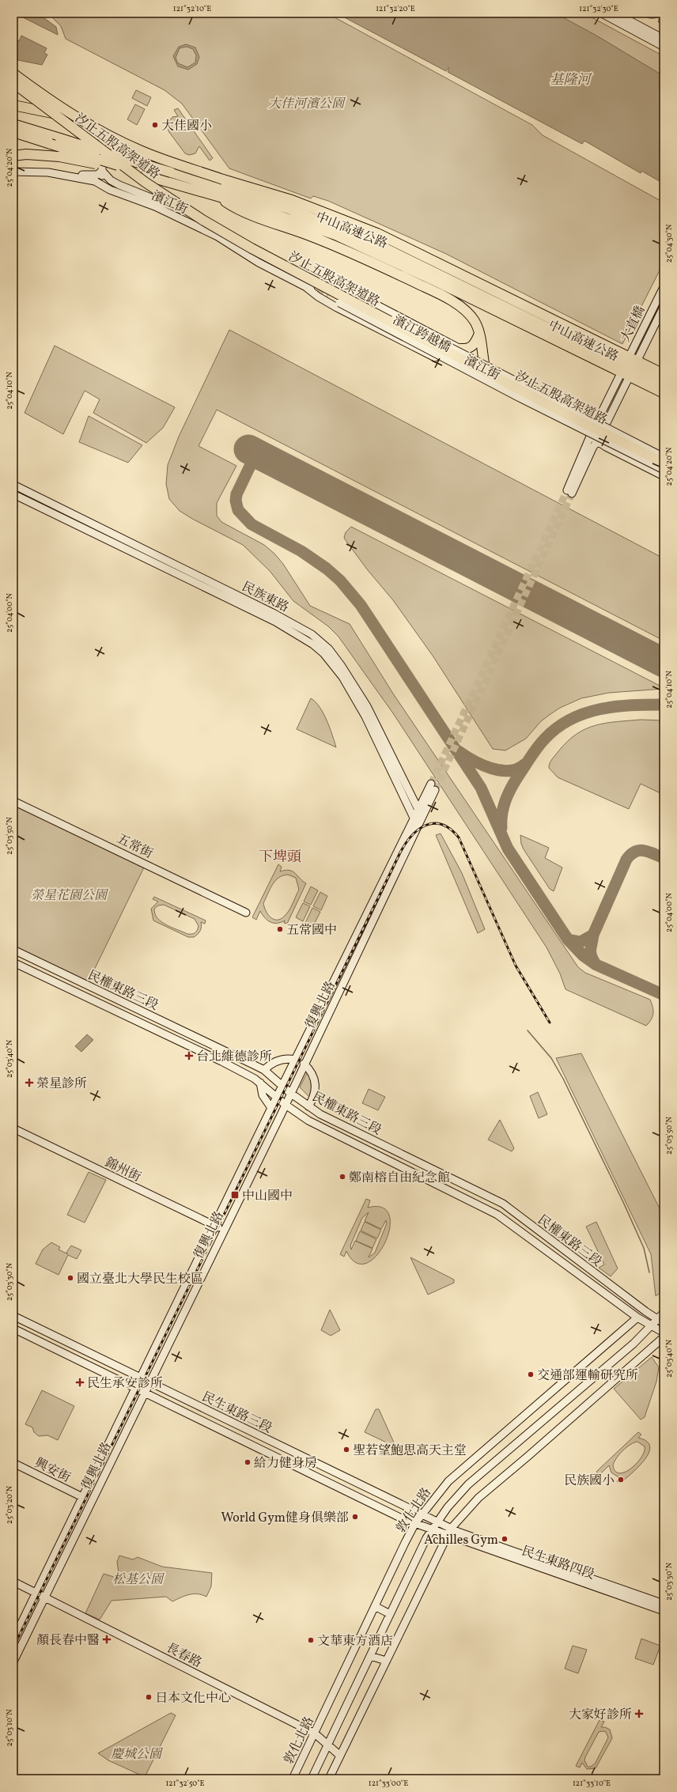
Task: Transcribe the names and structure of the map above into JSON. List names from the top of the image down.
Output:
{
  "streets": {
    "highway": ["汐止五股高架道路", "中山高速公路"],
    "main road": [
      "濱江街",
      "大直橋",
      "濱江跨越橋",
      "民族東路",
      "五常街",
      "民權東路三段",
      "復興北路",
      "錦州街",
      "民生東路三段",
      "興安街",
      "敦化北路",
      "民生東路四段",
      "長春路"
    ]
  },
  "crossings": [
    ["濱江街", "大直橋"],
    ["濱江街", "濱江跨越橋"],
    ["民族東路", "復興北路"],
    ["民權東路三段", "復興北路"],
    ["民權東路三段", "敦化北路"],
    ["復興北路", "錦州街"],
    ["復興北路", "民生東路三段"],
    ["復興北路", "興安街"],
    ["復興北路", "長春路"],
    ["民生東路三段", "敦化北路"],
    ["民生東路三段", "民生東路四段"],
    ["敦化北路", "長春路"]
  ],
  "districts": ["下埤頭"],
  "water": ["基隆河"],
  "parks": [
    "大佳河濱公園",
    "榮星花園公園",
    "松基公園",
    "慶城公園"
  ],
  "places": {
    "other": [
      "大佳國小",
      "五常國中",
      "鄭南榕自由紀念館",
      "國立臺北大學民生校區",
      "交通部運輸研究所",
      "聖若望鮑思高天主堂",
      "給力健身房",
      "民族國小",
      "World Gym健身俱樂部",
      "Achilles Gym",
      "文華東方酒店",
      "日本文化中心"
    ],
    "health": [
      "台北維德診所",
      "榮星診所",
      "民生承安診所",
      "顏長春中醫",
      "大家好診所"
    ],
    "transit": ["中山國中"]
  },
  "coordinates": [
    "121°32'10\"E",
    "121°32'20\"E",
    "121°32'30\"E",
    "25°04'20\"N",
    "25°04'30\"N",
    "25°04'10\"N",
    "25°04'00\"N",
    "25°03'50\"N",
    "25°03'40\"N",
    "25°03'30\"N",
    "25°03'20\"N",
    "25°03'10\"N",
    "121°32'50\"E",
    "121°33'00\"E",
    "121°33'10\"E"
  ]
}
